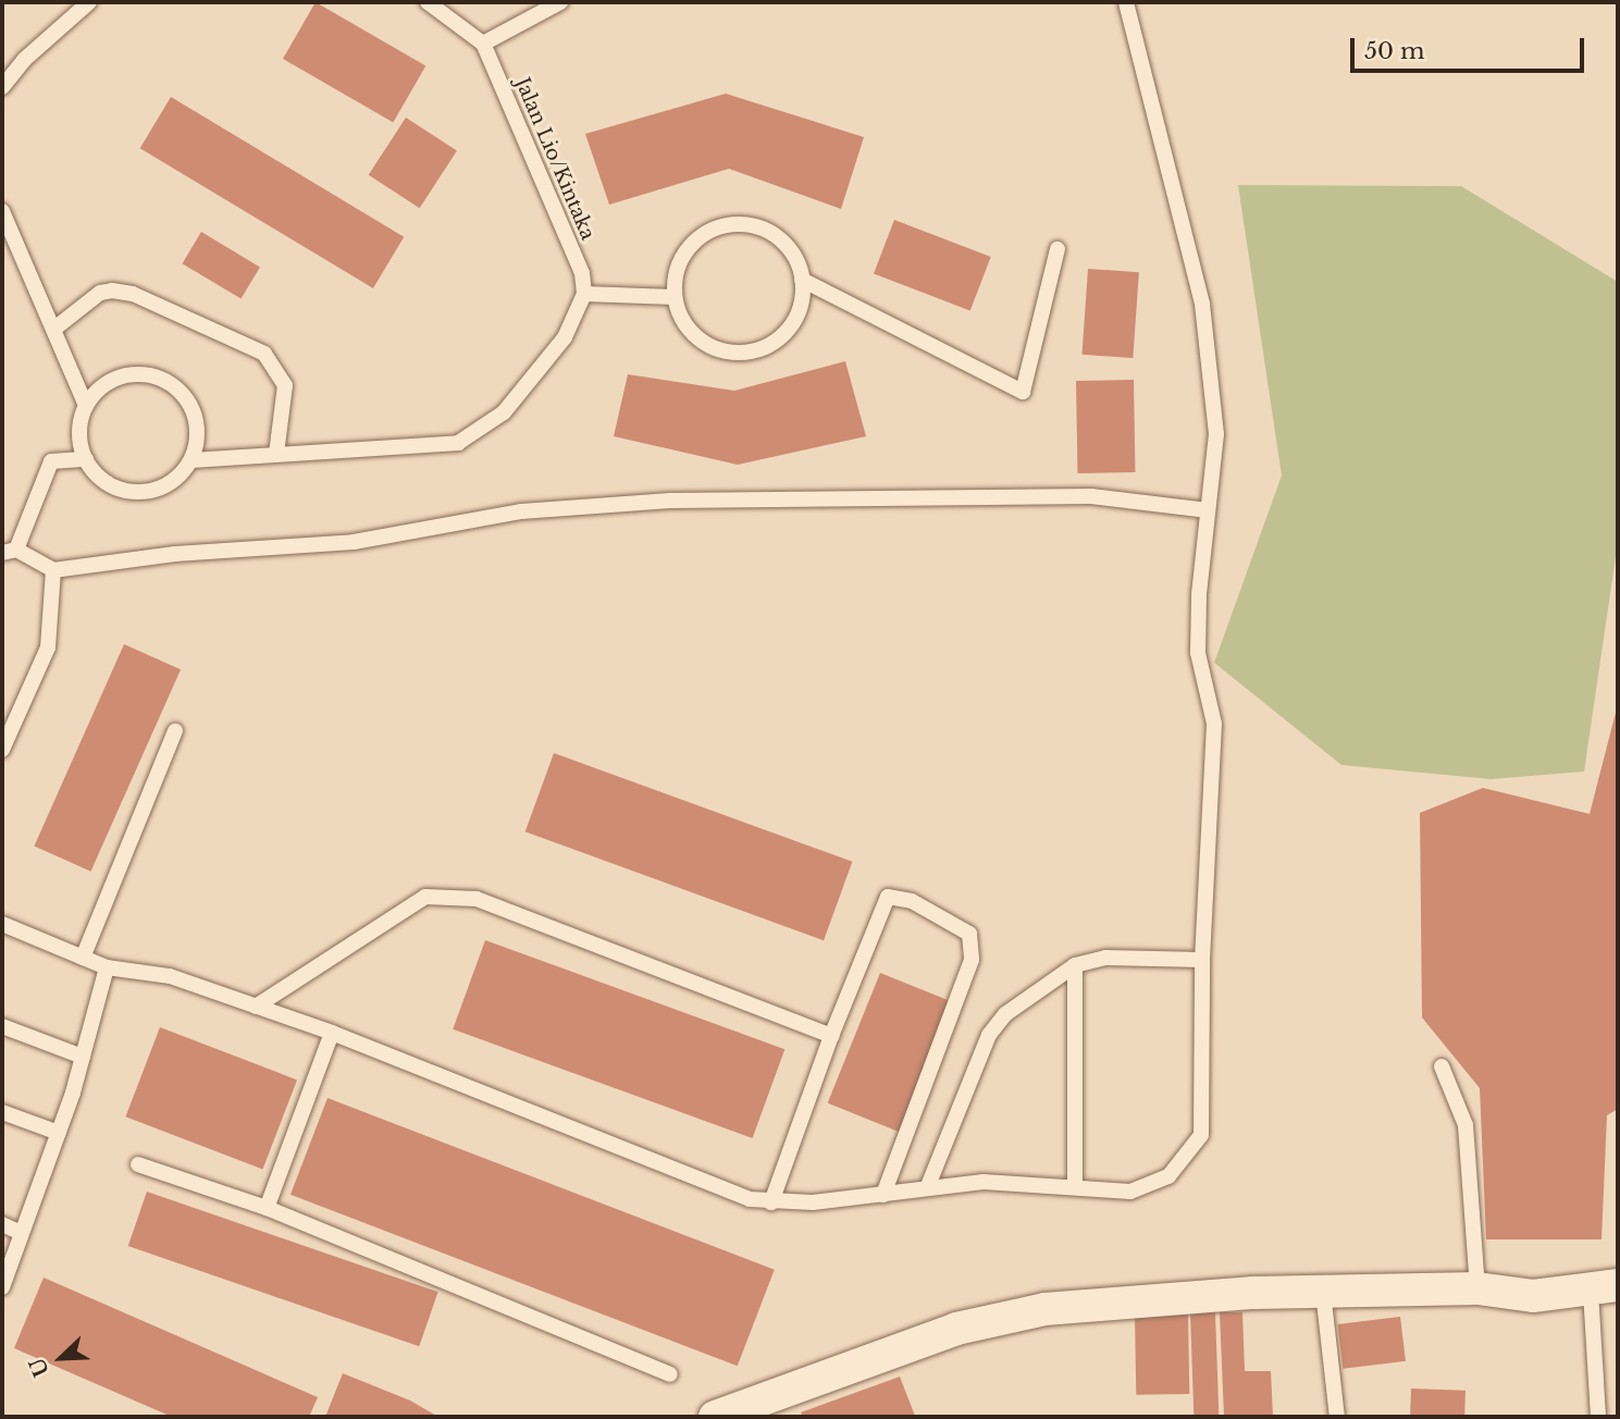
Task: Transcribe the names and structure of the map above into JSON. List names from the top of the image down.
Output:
{
  "streets": {
    "lane": ["Jalan Lio/Kintaka"]
  },
  "scale_bar": "50 m",
  "north": "bottom left"
}
